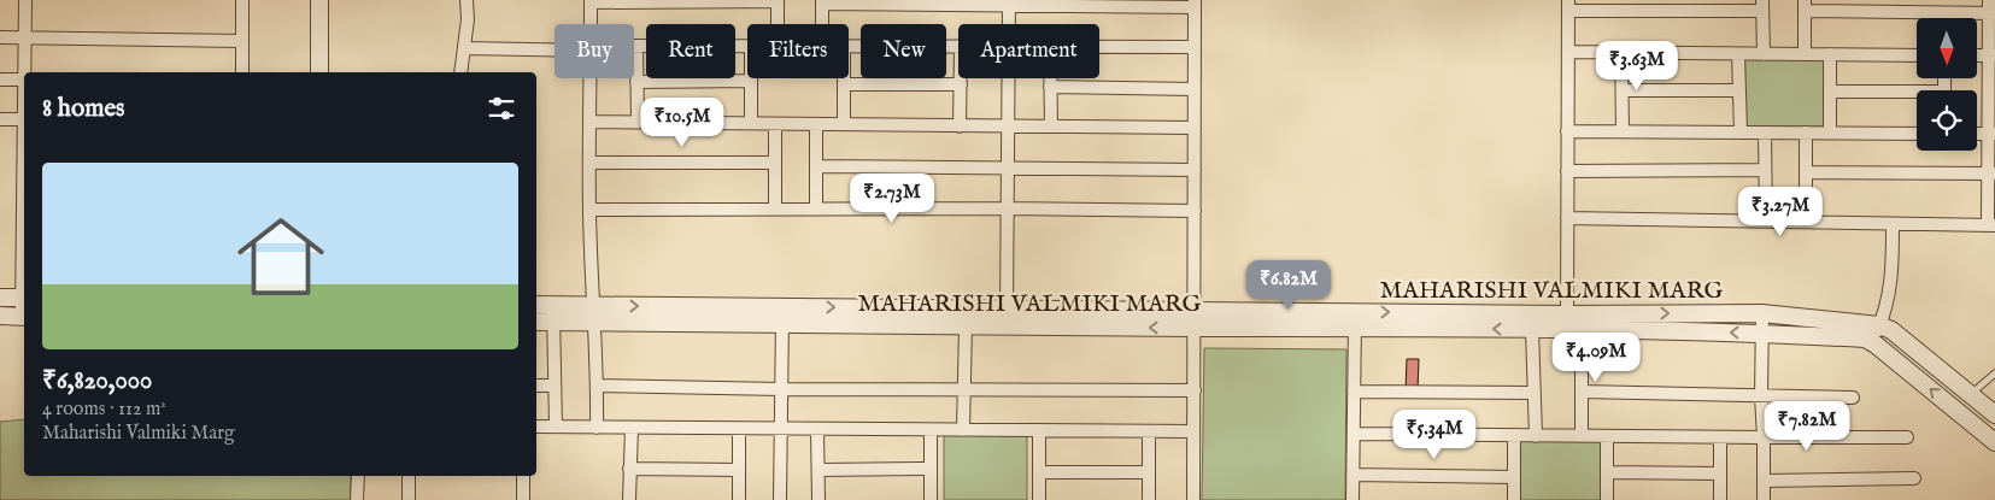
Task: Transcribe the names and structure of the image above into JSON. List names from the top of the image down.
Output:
{
  "streets": {
    "street": ["MAHARISHI VALMIKI MARG"]
  },
  "north": "bottom",
  "page": {
    "chip": [
      "Buy",
      "Rent",
      "Filters",
      "New",
      "Apartment"
    ],
    "price": [
      "₹3.63M",
      "₹10.5M",
      "₹2.73M",
      "₹3.27M",
      "₹6.82M",
      "₹4.09M",
      "₹7.82M",
      "₹5.34M"
    ],
    "heading": "8 homes",
    "list": [
      {
        "name": "₹6,820,000",
        "note": "4 rooms · 112 m² · Maharishi Valmiki Marg"
      }
    ]
  }
}
